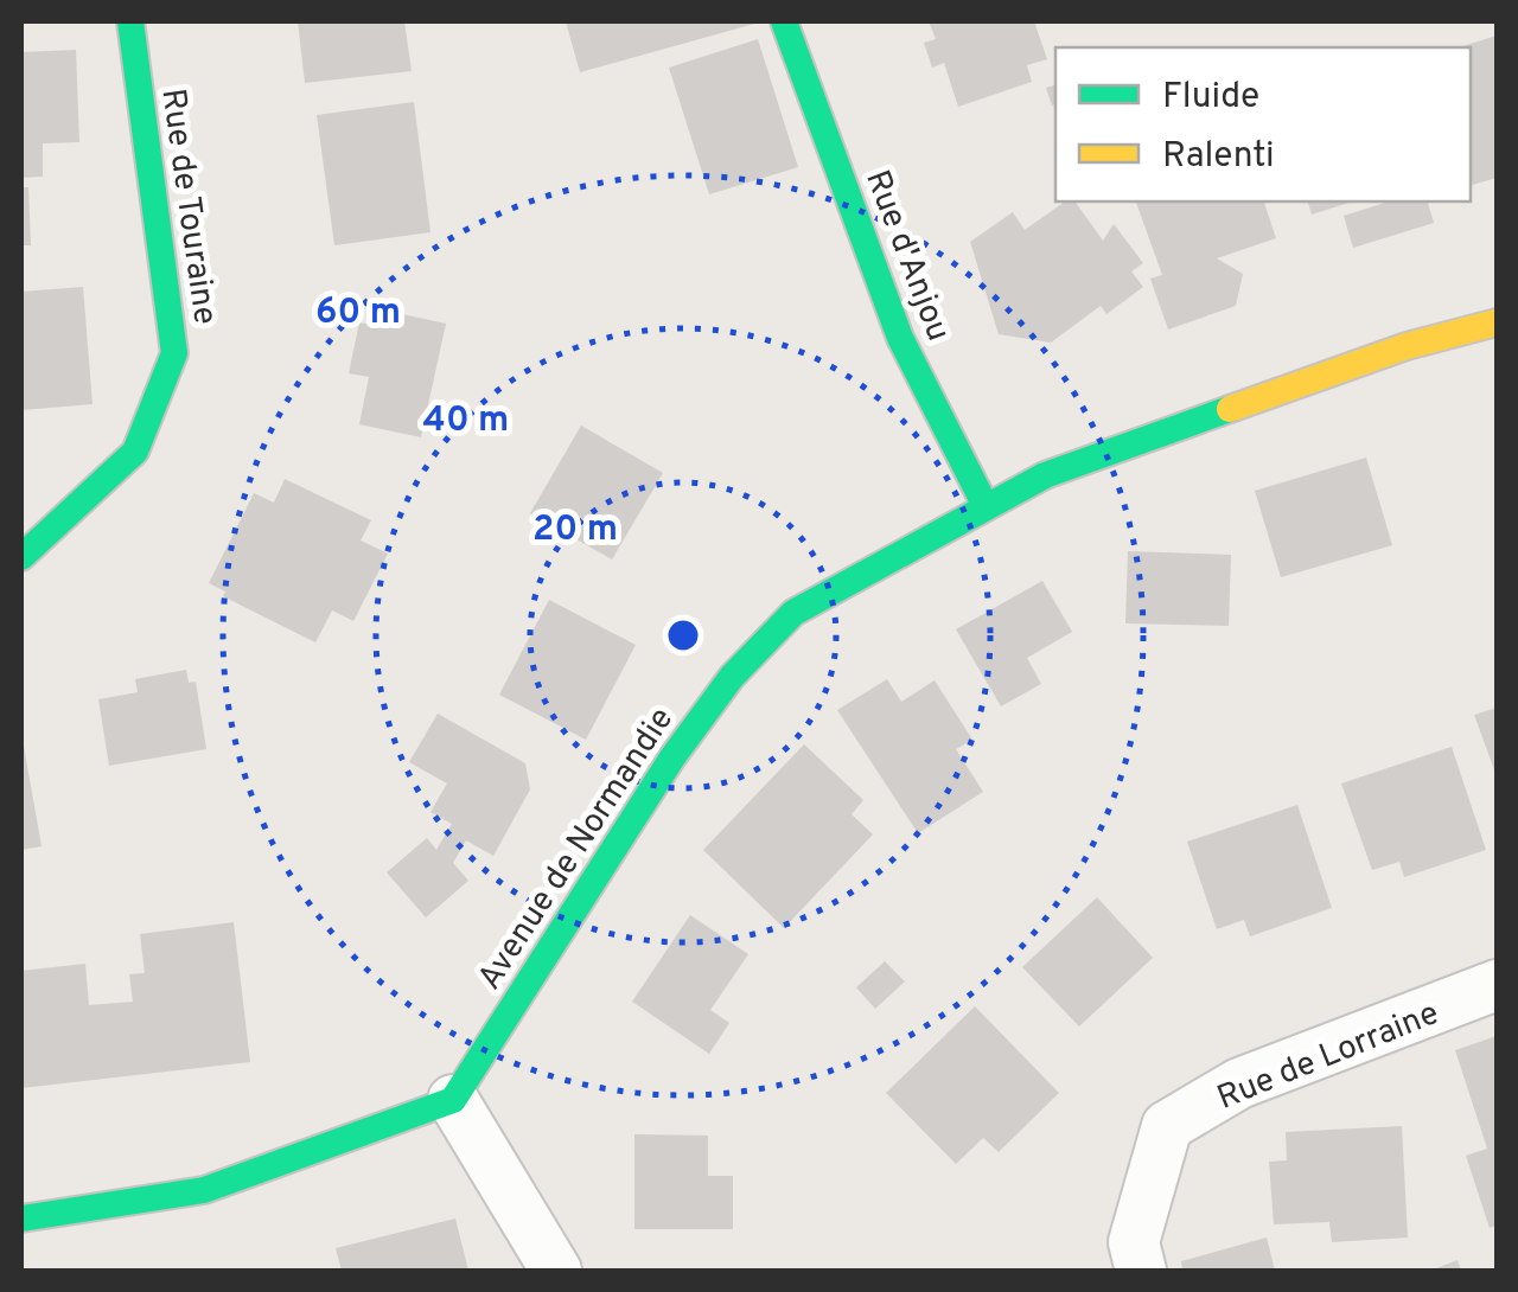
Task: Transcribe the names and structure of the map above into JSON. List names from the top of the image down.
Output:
{
  "streets": {
    "street": [
      "Rue de Touraine",
      "Rue d'Anjou",
      "Avenue de Normandie",
      "Rue de Lorraine"
    ]
  },
  "crossings": [
    ["Rue d'Anjou", "Avenue de Normandie"]
  ],
  "legend": ["Fluide", "Ralenti"],
  "rings": ["60 m", "40 m", "20 m"]
}
